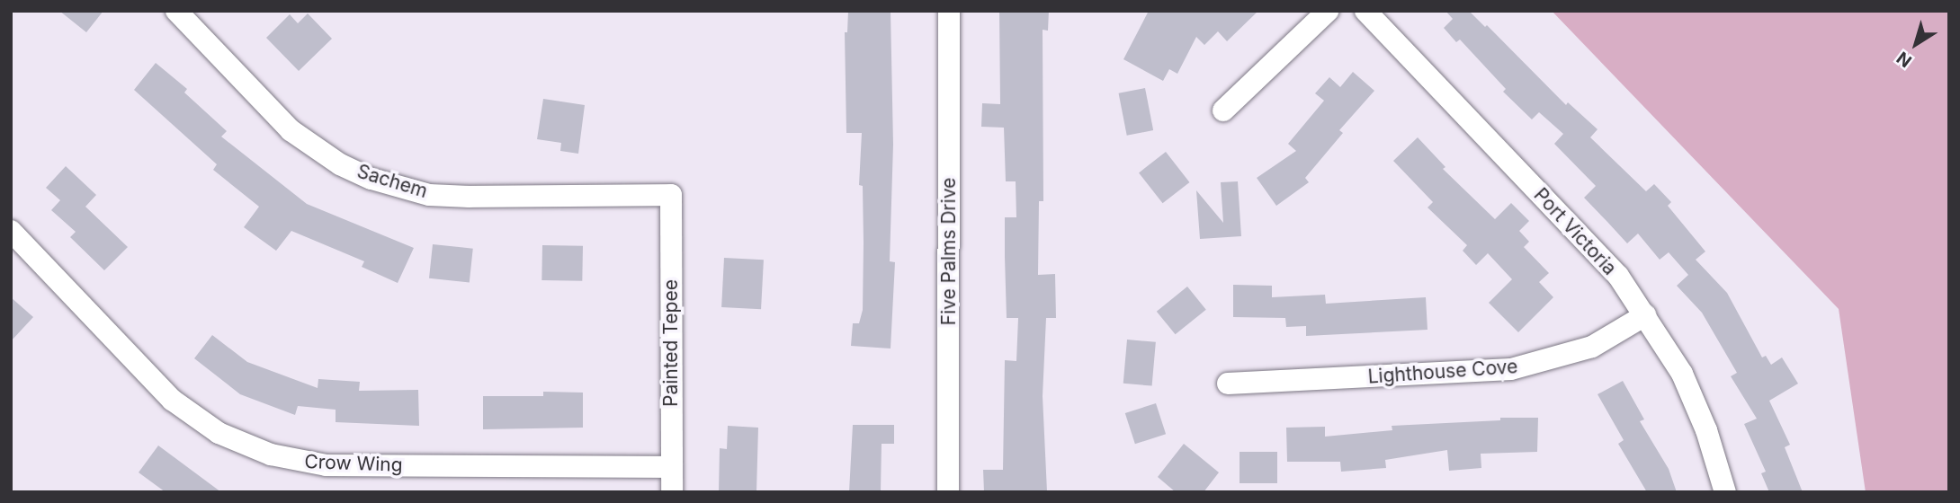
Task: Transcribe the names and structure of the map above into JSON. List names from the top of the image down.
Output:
{
  "streets": {
    "street": [
      "Sachem",
      "Port Victoria",
      "Five Palms Drive",
      "Painted Tepee",
      "Lighthouse Cove",
      "Crow Wing"
    ]
  },
  "crossings": [
    ["Sachem", "Painted Tepee"],
    ["Port Victoria", "Lighthouse Cove"],
    ["Painted Tepee", "Crow Wing"]
  ],
  "north": "bottom left"
}
